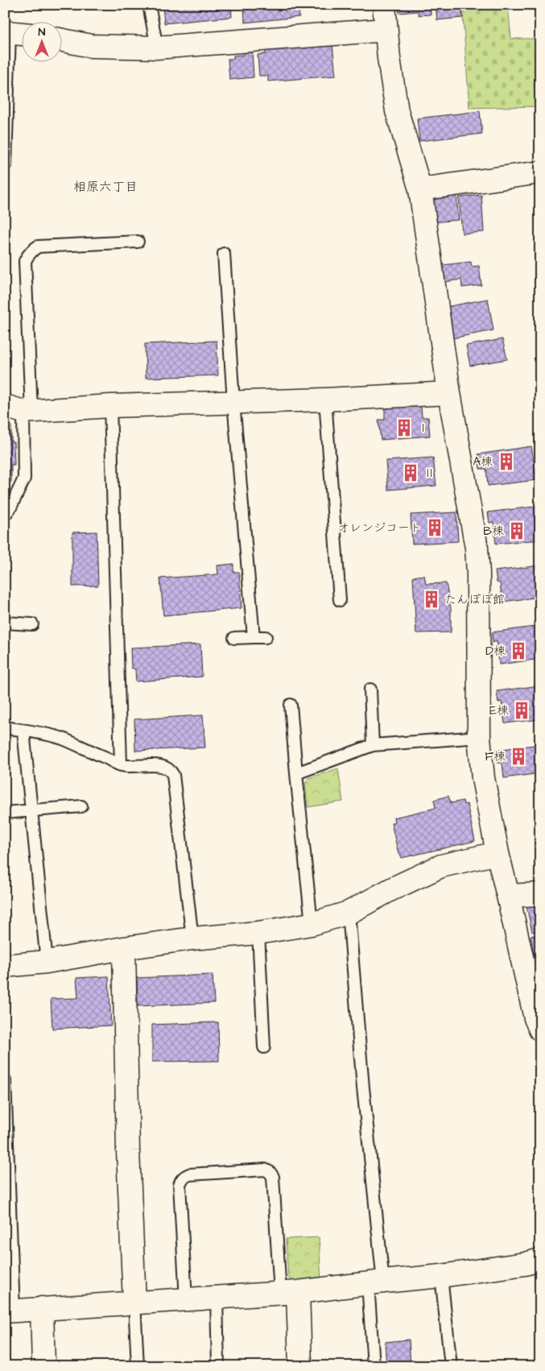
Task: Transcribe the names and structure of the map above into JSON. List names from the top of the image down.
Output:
{
  "districts": ["相原六丁目"],
  "places": {
    "building": [
      "Ⅰ",
      "A棟",
      "Ⅱ",
      "オレンジコート",
      "B棟",
      "たんぽぽ館",
      "D棟",
      "E棟",
      "F棟"
    ]
  },
  "north": "top"
}
